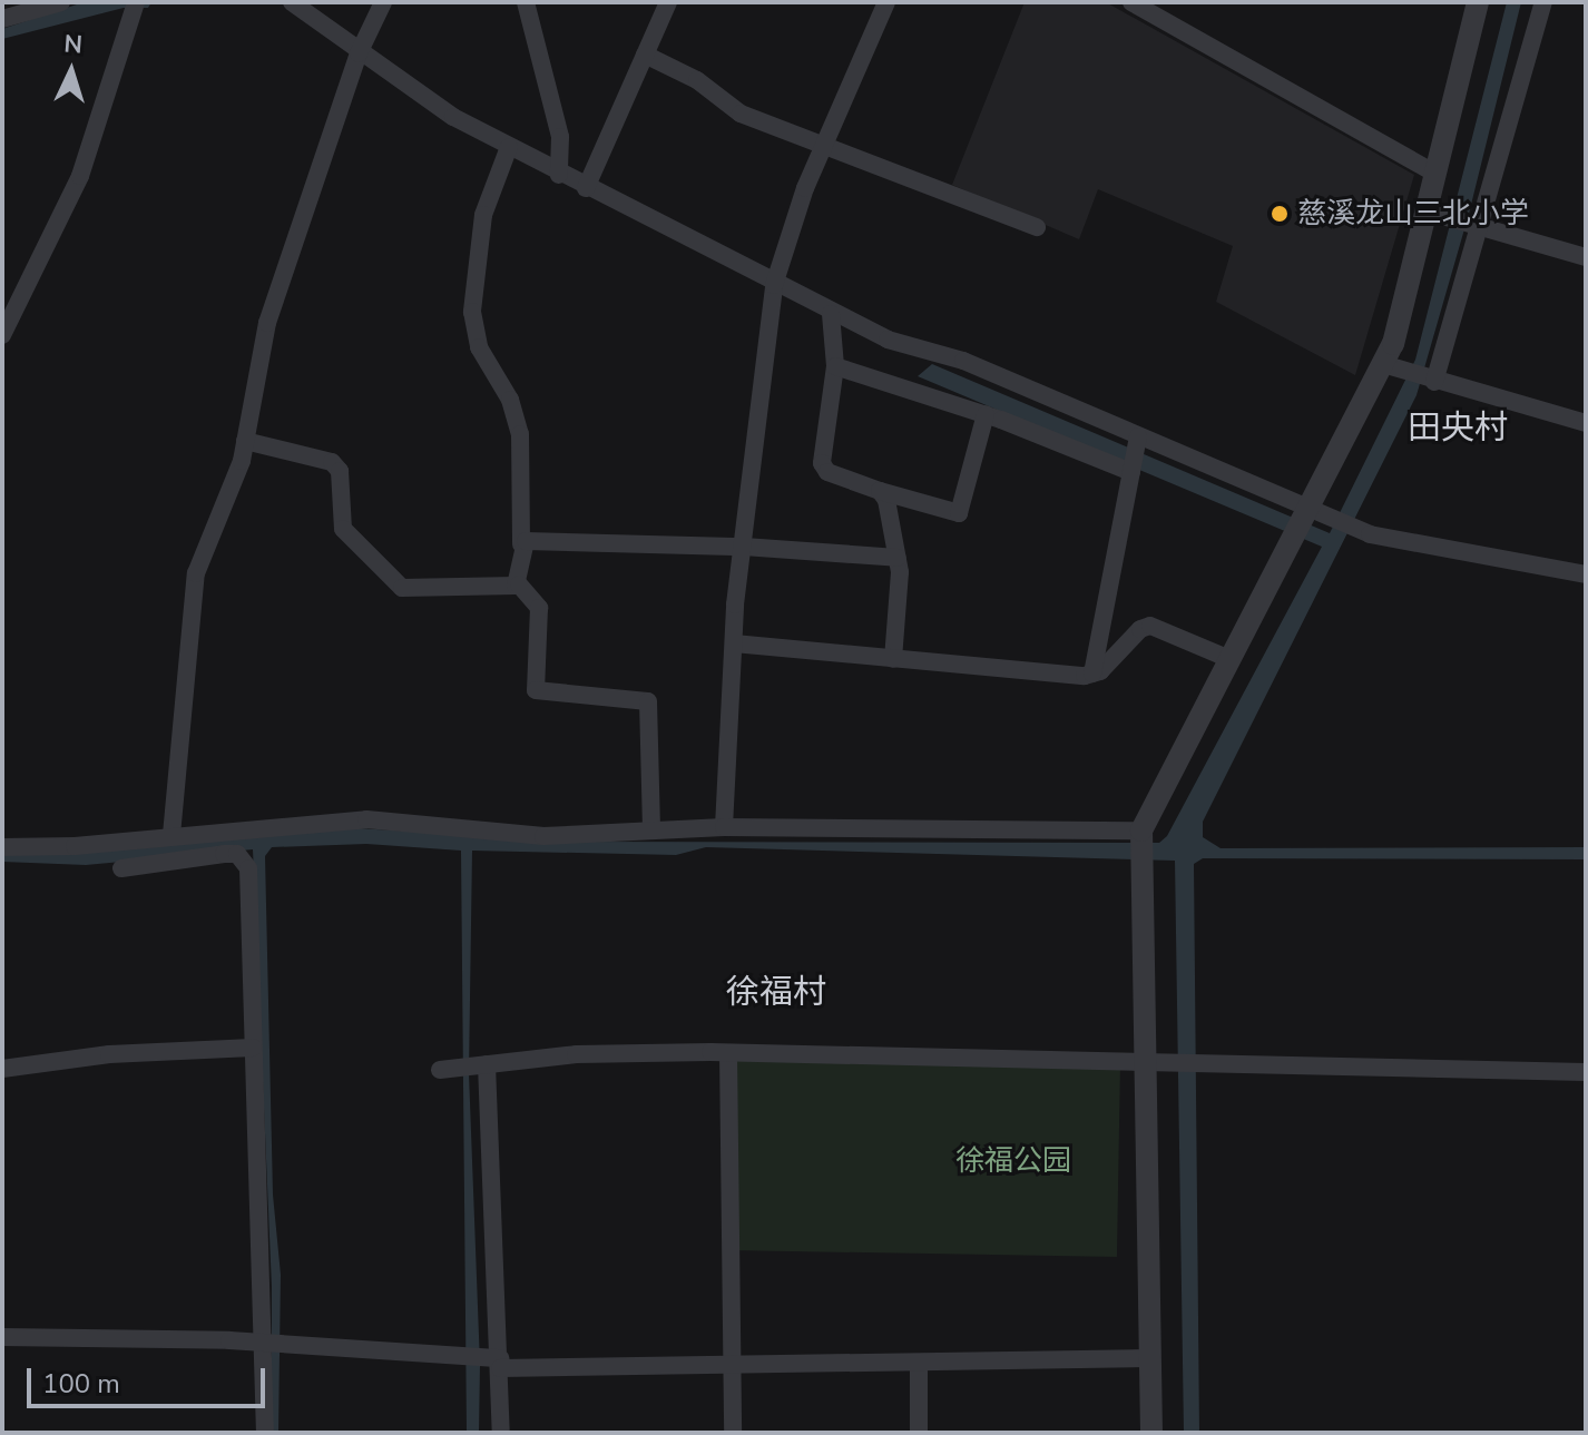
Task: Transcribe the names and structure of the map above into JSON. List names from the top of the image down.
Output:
{
  "districts": ["田央村", "徐福村"],
  "parks": ["徐福公园"],
  "places": ["慈溪龙山三北小学"],
  "scale_bar": "100 m",
  "north": "top"
}
